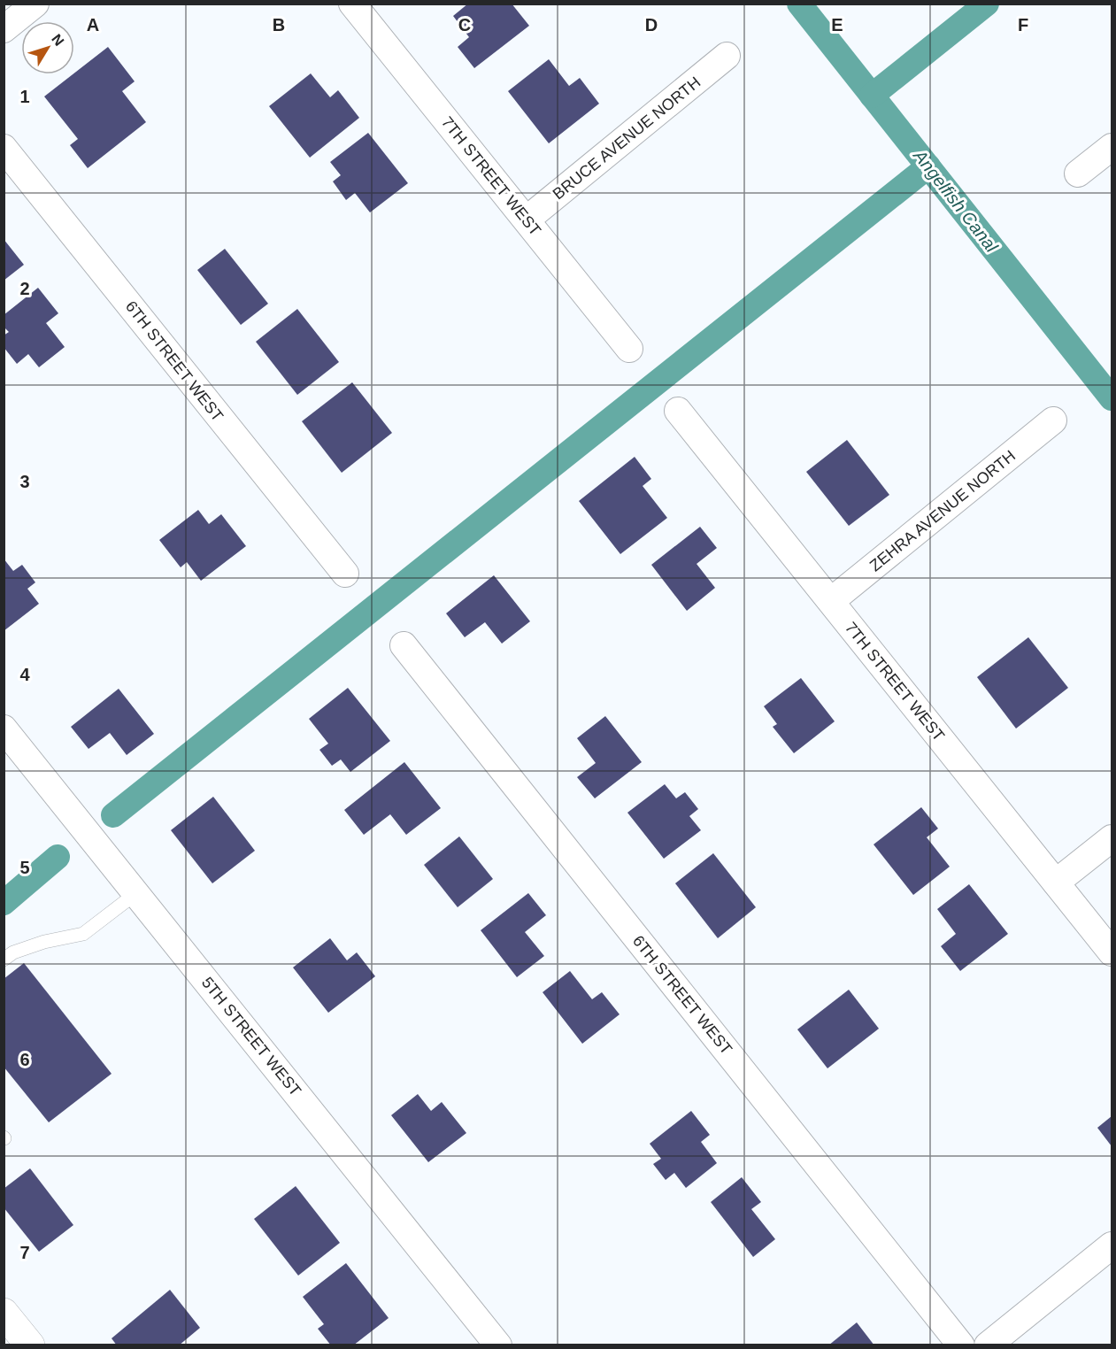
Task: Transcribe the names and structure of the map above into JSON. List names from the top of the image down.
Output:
{
  "streets": {
    "street": [
      "BRUCE AVENUE NORTH",
      "7TH STREET WEST",
      "6TH STREET WEST",
      "ZEHRA AVENUE NORTH",
      "5TH STREET WEST"
    ]
  },
  "crossings": [
    ["BRUCE AVENUE NORTH", "7TH STREET WEST"],
    ["7TH STREET WEST", "ZEHRA AVENUE NORTH"]
  ],
  "water": ["Angelfish Canal"],
  "north": "top right",
  "grid": {
    "columns": [
      "A",
      "B",
      "C",
      "D",
      "E",
      "F"
    ],
    "rows": [
      "1",
      "2",
      "3",
      "4",
      "5",
      "6",
      "7"
    ]
  }
}
